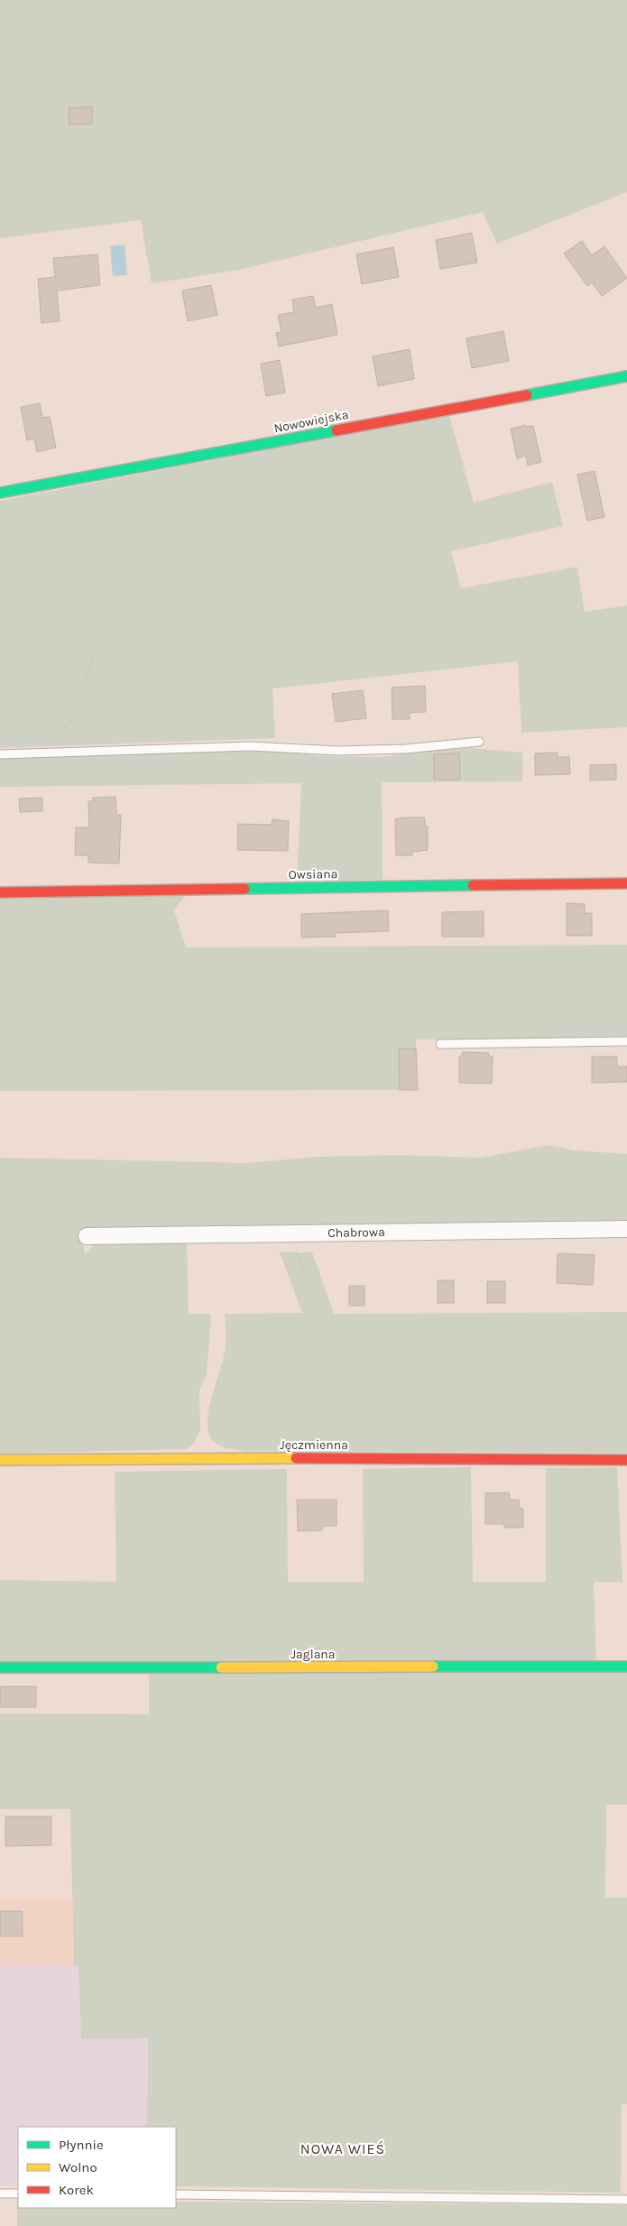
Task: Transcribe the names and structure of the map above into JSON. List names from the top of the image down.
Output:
{
  "streets": {
    "street": [
      "Nowowiejska",
      "Owsiana",
      "Chabrowa",
      "Jęczmienna",
      "Jaglana"
    ]
  },
  "districts": ["NOWA WIEŚ"],
  "legend": ["Płynnie", "Wolno", "Korek"]
}
